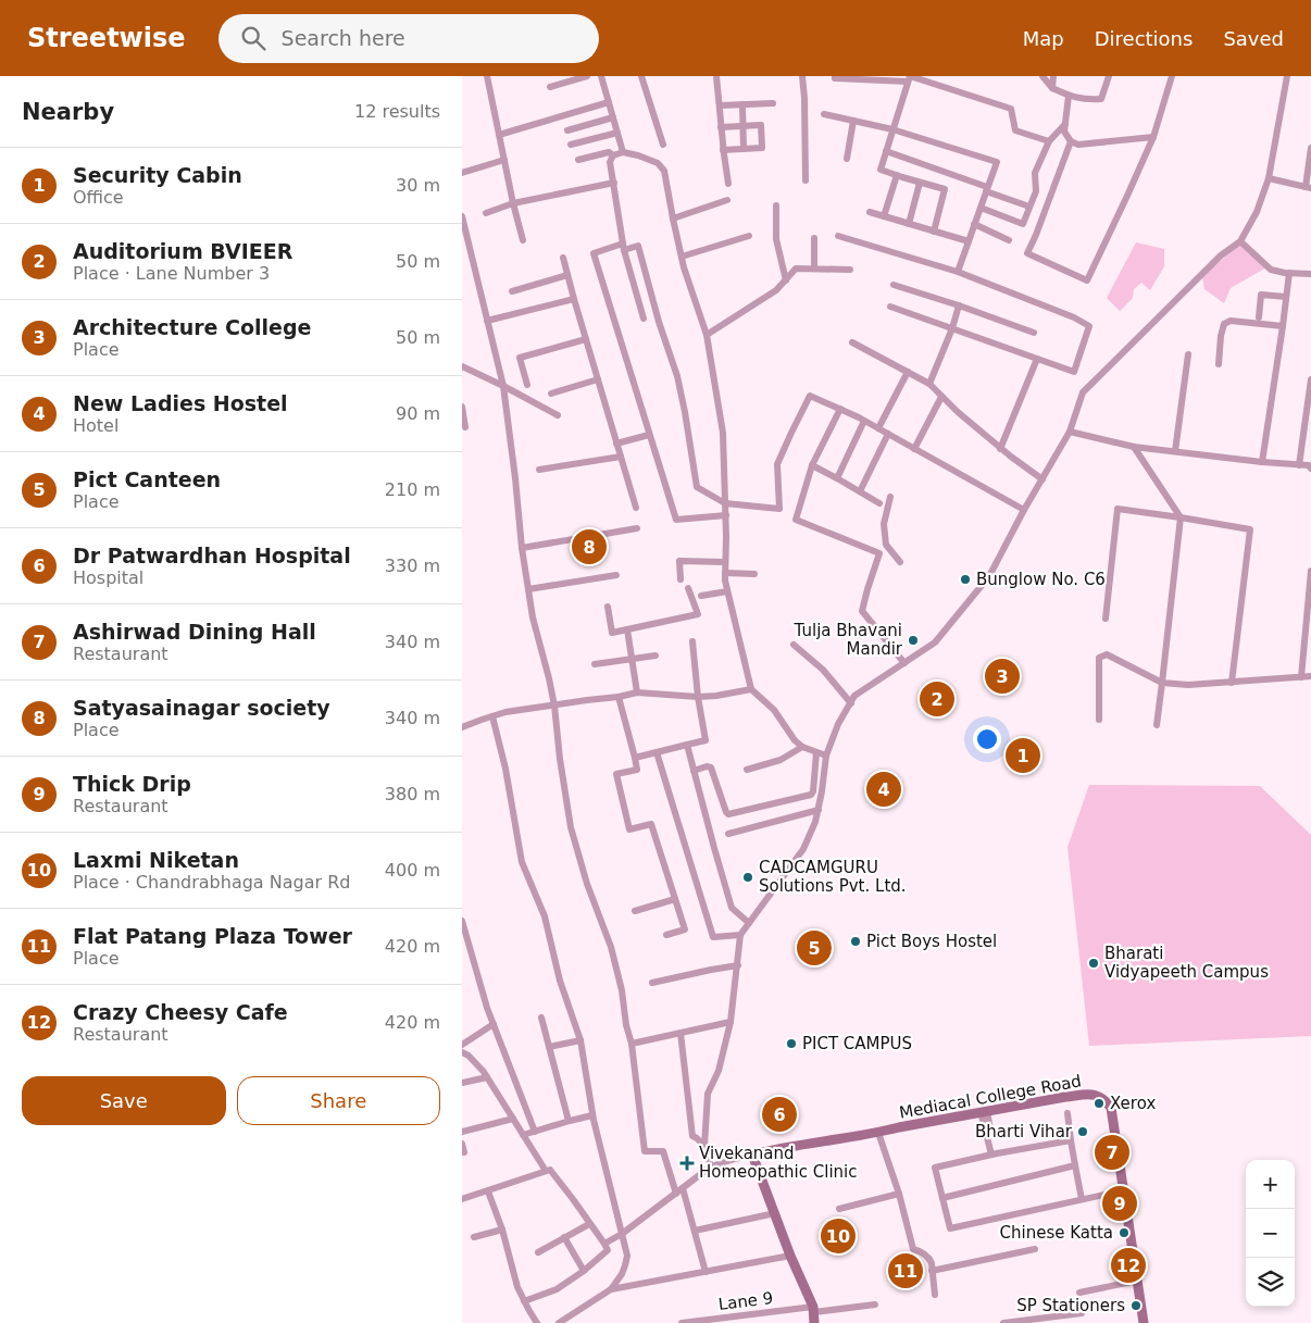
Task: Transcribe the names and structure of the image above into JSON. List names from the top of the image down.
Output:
{
  "streets": {
    "street": ["Mediacal College Road", "Lane 9"]
  },
  "places": {
    "other": [
      "Bunglow No. C6",
      "Tulja Bhavani Mandir",
      "CADCAMGURU Solutions Pvt. Ltd.",
      "Pict Boys Hostel",
      "Bharati Vidyapeeth Campus",
      "PICT CAMPUS",
      "Xerox",
      "Bharti Vihar",
      "Chinese Katta",
      "SP Stationers"
    ],
    "health": ["Vivekanand Homeopathic Clinic"]
  },
  "page": {
    "header": "Streetwise",
    "search": "Search here",
    "nav": ["Map", "Directions", "Saved"],
    "heading": ["Nearby", "12 results"],
    "list": [
      {
        "mark": "1",
        "name": "Security Cabin",
        "note": "Office",
        "value": "30 m"
      },
      {
        "mark": "2",
        "name": "Auditorium BVIEER",
        "note": "Place · Lane Number 3",
        "value": "50 m"
      },
      {
        "mark": "3",
        "name": "Architecture College",
        "note": "Place",
        "value": "50 m"
      },
      {
        "mark": "4",
        "name": "New Ladies Hostel",
        "note": "Hotel",
        "value": "90 m"
      },
      {
        "mark": "5",
        "name": "Pict Canteen",
        "note": "Place",
        "value": "210 m"
      },
      {
        "mark": "6",
        "name": "Dr Patwardhan Hospital",
        "note": "Hospital",
        "value": "330 m"
      },
      {
        "mark": "7",
        "name": "Ashirwad Dining Hall",
        "note": "Restaurant",
        "value": "340 m"
      },
      {
        "mark": "8",
        "name": "Satyasainagar society",
        "note": "Place",
        "value": "340 m"
      },
      {
        "mark": "9",
        "name": "Thick Drip",
        "note": "Restaurant",
        "value": "380 m"
      },
      {
        "mark": "10",
        "name": "Laxmi Niketan",
        "note": "Place · Chandrabhaga Nagar Rd",
        "value": "400 m"
      },
      {
        "mark": "11",
        "name": "Flat Patang Plaza Tower",
        "note": "Place",
        "value": "420 m"
      },
      {
        "mark": "12",
        "name": "Crazy Cheesy Cafe",
        "note": "Restaurant",
        "value": "420 m"
      }
    ],
    "pins": [
      "8",
      "3",
      "2",
      "1",
      "4",
      "5",
      "6",
      "7",
      "9",
      "10",
      "12",
      "11"
    ],
    "buttons": ["Save", "Share"],
    "map_buttons": ["+", "−"]
  }
}
